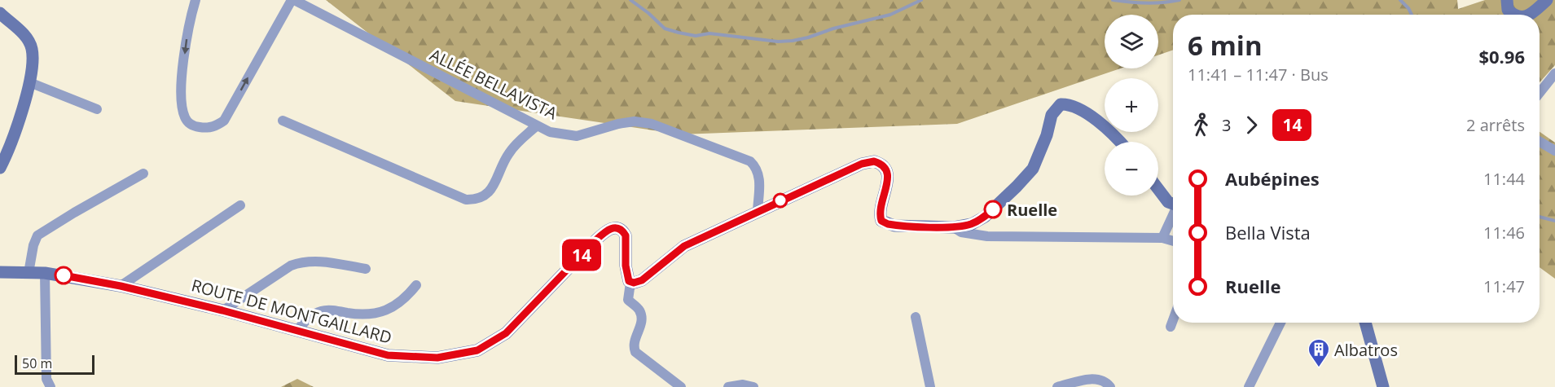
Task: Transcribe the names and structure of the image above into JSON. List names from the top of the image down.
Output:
{
  "streets": {
    "street": ["ALLÉE BELLAVISTA", "ROUTE DE MONTGAILLARD"]
  },
  "places": {
    "other": ["Ruelle"],
    "building": ["Albatros"]
  },
  "lines": ["bus line 14"],
  "scale_bar": "50 m",
  "page": {
    "on_map": "14",
    "map_buttons": ["+", "−"],
    "heading": ["6 min", "11:41 – 11:47 · Bus", "$0.96"],
    "legs": ["3", "14", "2 arrêts"],
    "list": [
      {
        "name": "Aubépines",
        "value": "11:44"
      },
      {
        "name": "Bella Vista",
        "value": "11:46"
      },
      {
        "name": "Ruelle",
        "value": "11:47"
      }
    ],
    "scale": "50 m"
  }
}
